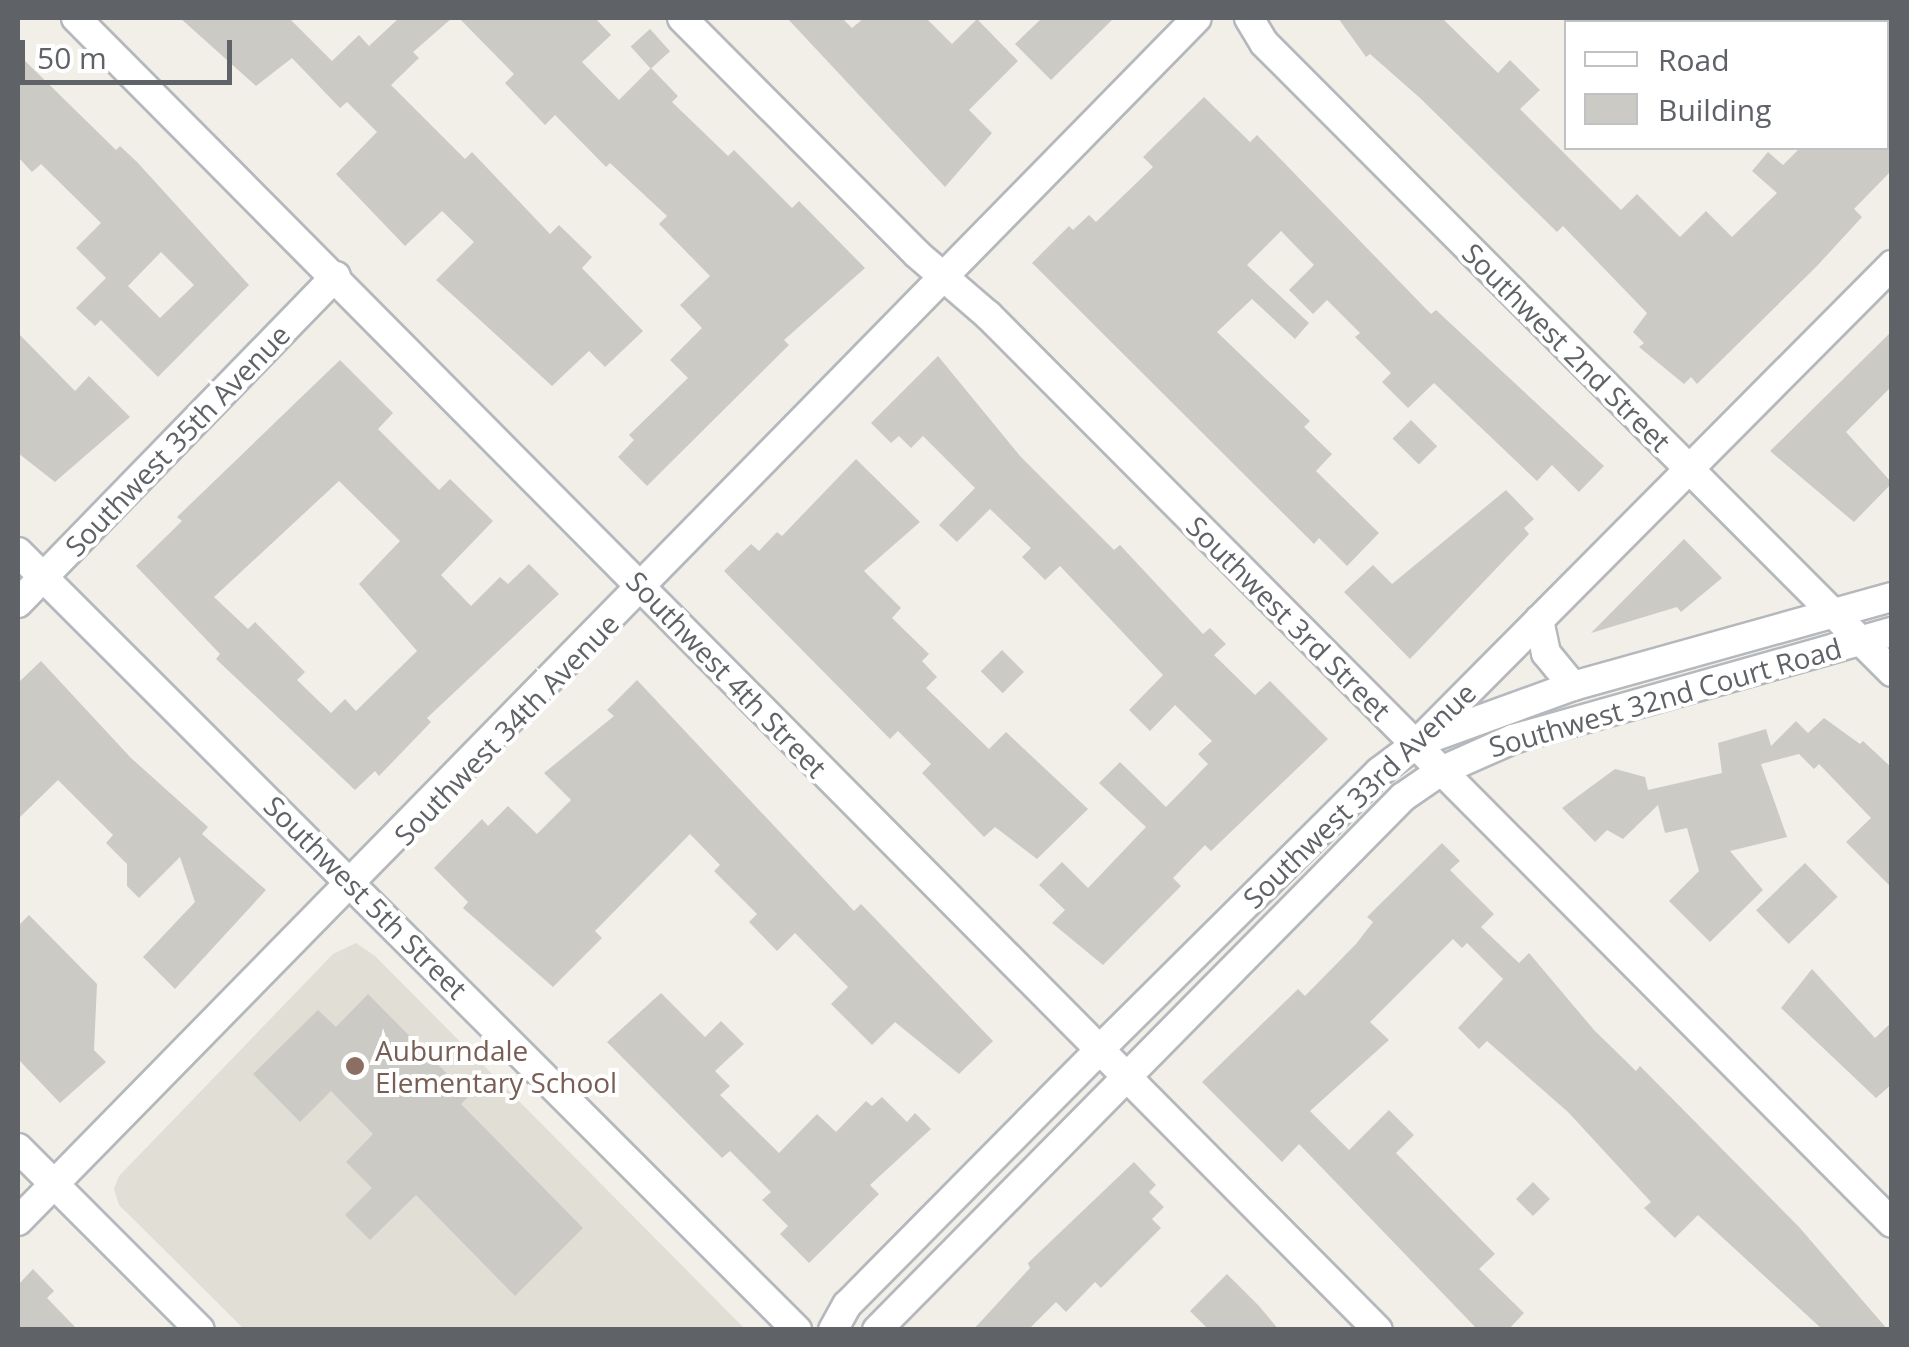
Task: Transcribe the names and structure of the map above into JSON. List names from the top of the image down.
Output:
{
  "streets": {
    "street": [
      "Southwest 2nd Street",
      "Southwest 35th Avenue",
      "Southwest 3rd Street",
      "Southwest 4th Street",
      "Southwest 32nd Court Road",
      "Southwest 34th Avenue",
      "Southwest 33rd Avenue",
      "Southwest 5th Street"
    ]
  },
  "crossings": [
    ["Southwest 2nd Street", "Southwest 32nd Court Road"],
    ["Southwest 2nd Street", "Southwest 33rd Avenue"],
    ["Southwest 35th Avenue", "Southwest 4th Street"],
    ["Southwest 35th Avenue", "Southwest 5th Street"],
    ["Southwest 3rd Street", "Southwest 32nd Court Road"],
    ["Southwest 3rd Street", "Southwest 34th Avenue"],
    ["Southwest 3rd Street", "Southwest 33rd Avenue"],
    ["Southwest 4th Street", "Southwest 34th Avenue"],
    ["Southwest 4th Street", "Southwest 33rd Avenue"],
    ["Southwest 32nd Court Road", "Southwest 33rd Avenue"],
    ["Southwest 34th Avenue", "Southwest 5th Street"]
  ],
  "places": ["Auburndale Elementary School"],
  "legend": ["Road", "Building"],
  "scale_bar": "50 m"
}
